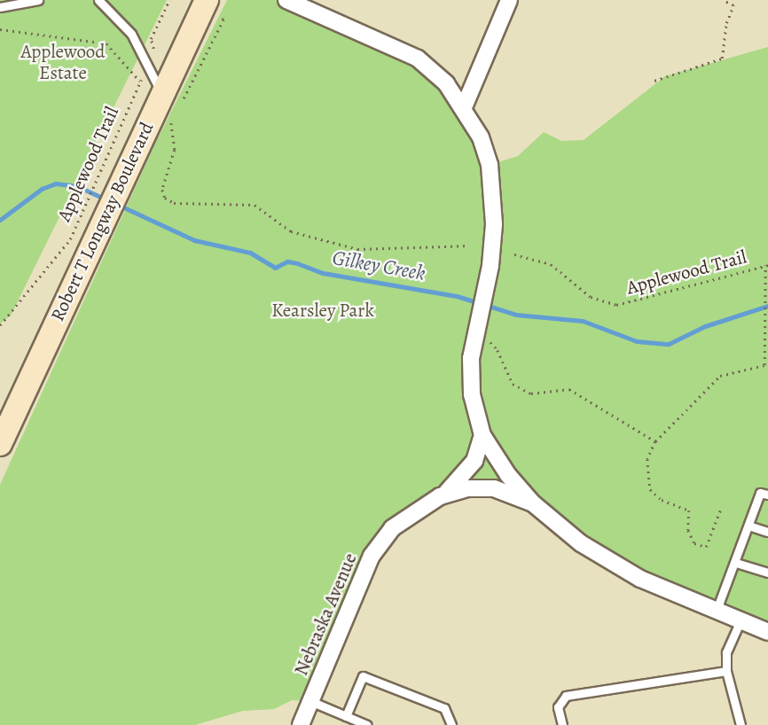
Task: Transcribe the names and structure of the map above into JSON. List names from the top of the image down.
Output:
{
  "streets": {
    "street": ["Robert T Longway Boulevard", "Nebraska Avenue"],
    "path": ["Applewood Trail"]
  },
  "crossings": [
    ["Applewood Trail", "Robert T Longway Boulevard"]
  ],
  "water": ["Gilkey Creek"],
  "parks": ["Applewood Estate", "Kearsley Park"]
}
